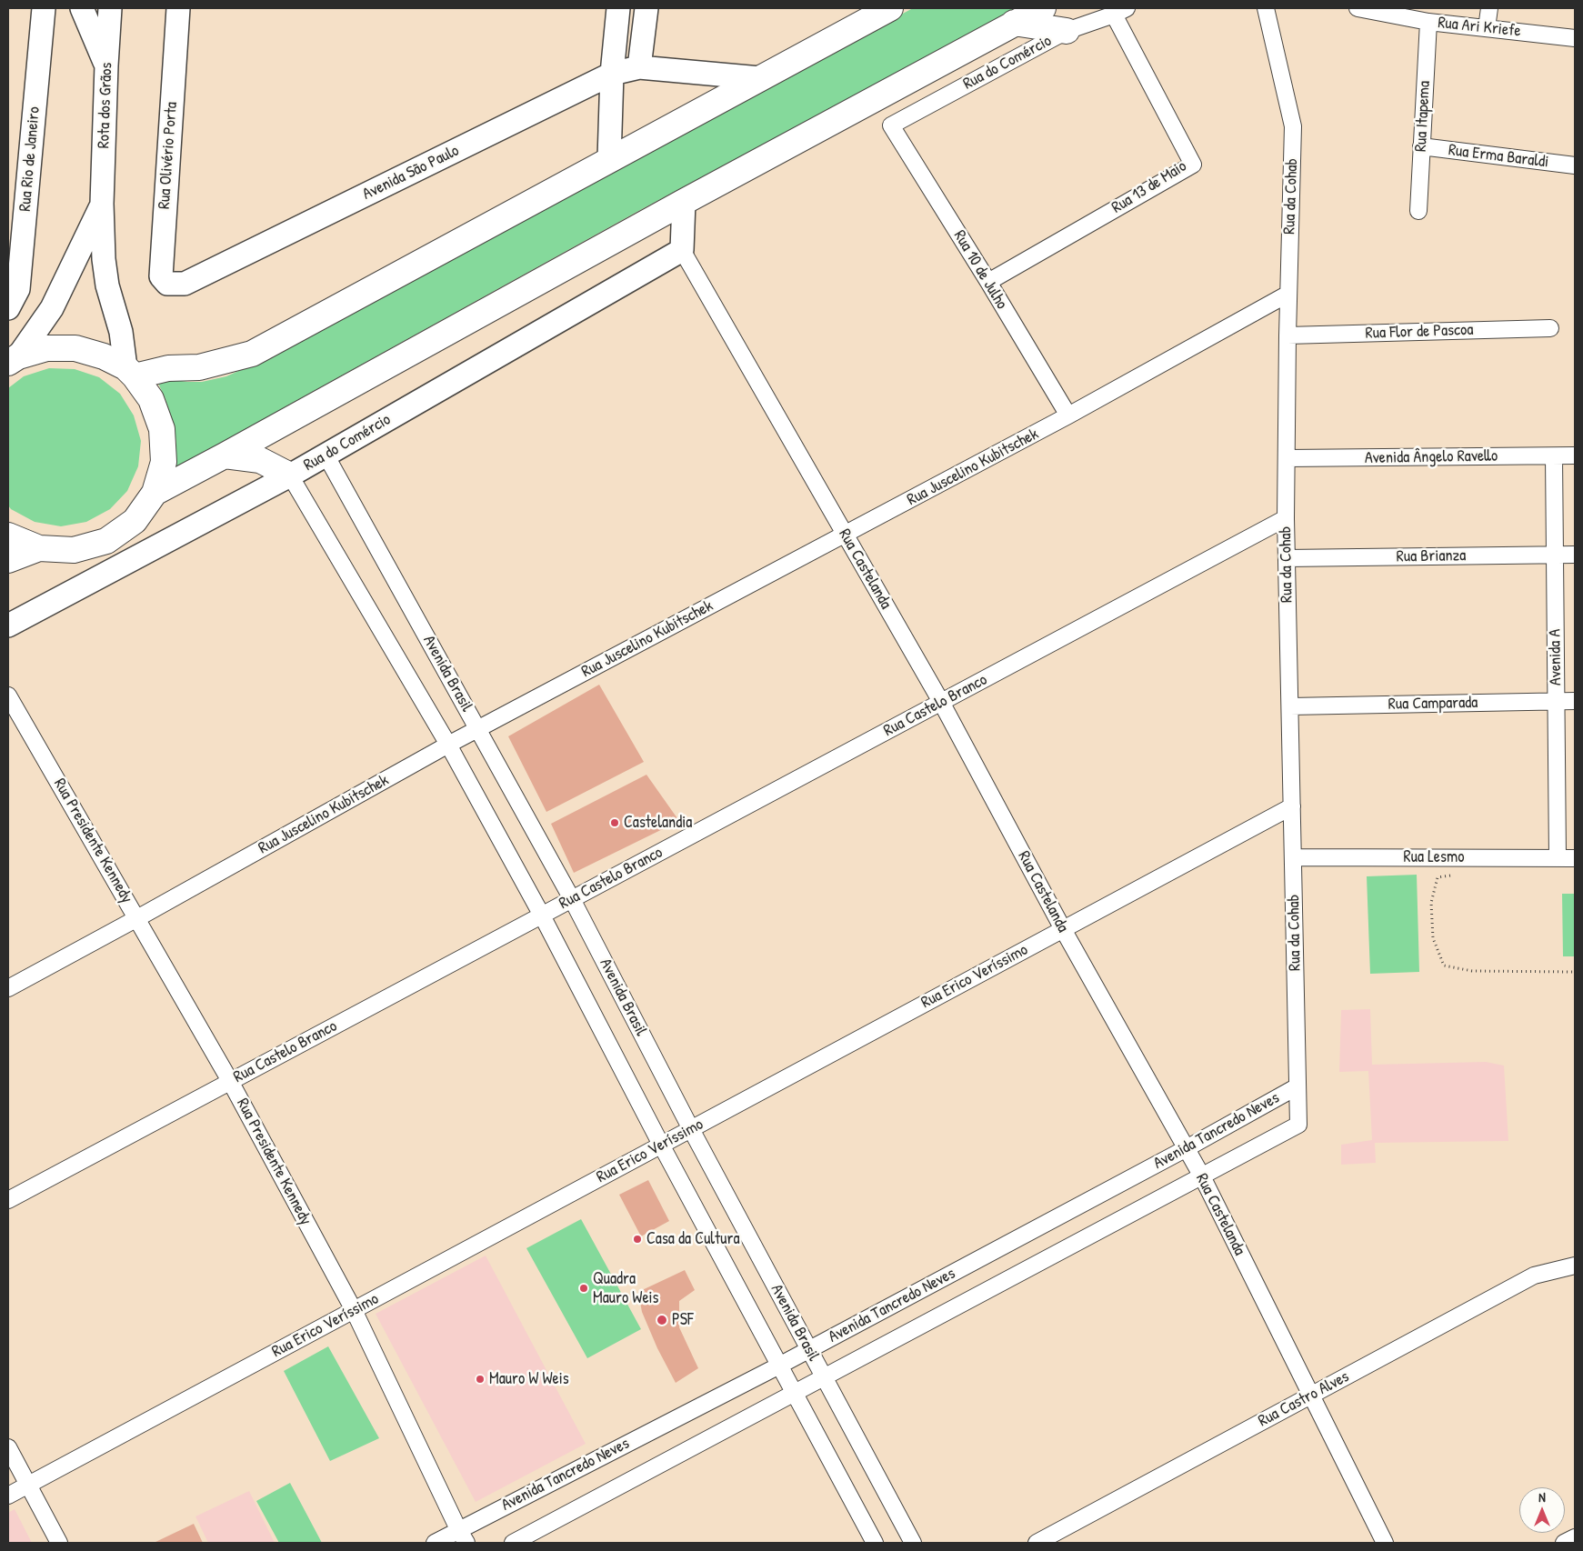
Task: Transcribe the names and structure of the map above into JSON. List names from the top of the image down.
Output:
{
  "streets": {
    "street": [
      "Rua Ari Kriefe",
      "Rua do Comércio",
      "Rota dos Grãos",
      "Rua Itapema",
      "Rua Olivério Porta",
      "Rua Erma Baraldi",
      "Rua Rio de Janeiro",
      "Avenida São Paulo",
      "Rua 13 de Maio",
      "Rua da Cohab",
      "Rua 10 de Julho",
      "Rua Flor de Pascoa",
      "Avenida Ângelo Ravello",
      "Rua Juscelino Kubitschek",
      "Rua Brianza",
      "Rua Castelanda",
      "Avenida A",
      "Avenida Brasil",
      "Rua Camparada",
      "Rua Castelo Branco",
      "Rua Presidente Kennedy",
      "Rua Lesmo",
      "Rua Erico Veríssimo",
      "Avenida Tancredo Neves",
      "Rua Castro Alves"
    ]
  },
  "crossings": [
    ["Rua Ari Kriefe", "Rua Itapema"],
    ["Rua do Comércio", "Rua 13 de Maio"],
    ["Rua do Comércio", "Rua 10 de Julho"],
    ["Rua do Comércio", "Rua Castelanda"],
    ["Rua do Comércio", "Avenida Brasil"],
    ["Rua Itapema", "Rua Erma Baraldi"],
    ["Rua Olivério Porta", "Avenida São Paulo"],
    ["Rua 13 de Maio", "Rua 10 de Julho"],
    ["Rua da Cohab", "Rua Flor de Pascoa"],
    ["Rua da Cohab", "Avenida Ângelo Ravello"],
    ["Rua da Cohab", "Rua Juscelino Kubitschek"],
    ["Rua da Cohab", "Rua Brianza"],
    ["Rua da Cohab", "Rua Camparada"],
    ["Rua da Cohab", "Rua Castelo Branco"],
    ["Rua da Cohab", "Rua Lesmo"],
    ["Rua da Cohab", "Rua Erico Veríssimo"],
    ["Rua da Cohab", "Avenida Tancredo Neves"],
    ["Rua 10 de Julho", "Rua Juscelino Kubitschek"],
    ["Avenida Ângelo Ravello", "Avenida A"],
    ["Rua Juscelino Kubitschek", "Rua Castelanda"],
    ["Rua Juscelino Kubitschek", "Avenida Brasil"],
    ["Rua Juscelino Kubitschek", "Rua Presidente Kennedy"],
    ["Rua Brianza", "Avenida A"],
    ["Rua Castelanda", "Rua Castelo Branco"],
    ["Rua Castelanda", "Rua Erico Veríssimo"],
    ["Rua Castelanda", "Avenida Tancredo Neves"],
    ["Rua Castelanda", "Rua Castro Alves"],
    ["Avenida A", "Rua Camparada"],
    ["Avenida A", "Rua Lesmo"],
    ["Avenida Brasil", "Rua Castelo Branco"],
    ["Avenida Brasil", "Rua Erico Veríssimo"],
    ["Avenida Brasil", "Avenida Tancredo Neves"],
    ["Rua Castelo Branco", "Rua Presidente Kennedy"],
    ["Rua Presidente Kennedy", "Rua Erico Veríssimo"],
    ["Rua Presidente Kennedy", "Avenida Tancredo Neves"]
  ],
  "places": [
    "Castelandia",
    "Casa da Cultura",
    "Quadra Mauro Weis",
    "PSF",
    "Mauro W Weis"
  ],
  "north": "top"
}
